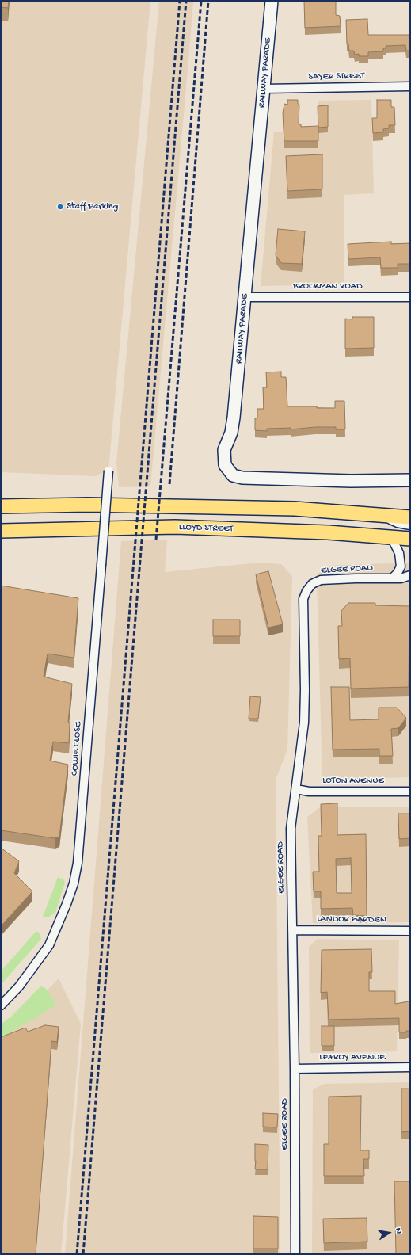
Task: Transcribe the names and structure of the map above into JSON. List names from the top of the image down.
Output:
{
  "streets": {
    "main road": ["LLOYD STREET"],
    "street": [
      "RAILWAY PARADE",
      "SAYER STREET",
      "BROCKMAN ROAD",
      "ELGEE ROAD",
      "COWIE CLOSE",
      "LOTON AVENUE",
      "LANDOR GARDEN",
      "LEFROY AVENUE"
    ]
  },
  "crossings": [
    ["RAILWAY PARADE", "SAYER STREET"],
    ["RAILWAY PARADE", "BROCKMAN ROAD"],
    ["ELGEE ROAD", "LOTON AVENUE"],
    ["ELGEE ROAD", "LANDOR GARDEN"],
    ["ELGEE ROAD", "LEFROY AVENUE"]
  ],
  "places": ["Staff Parking"],
  "north": "right"
}
